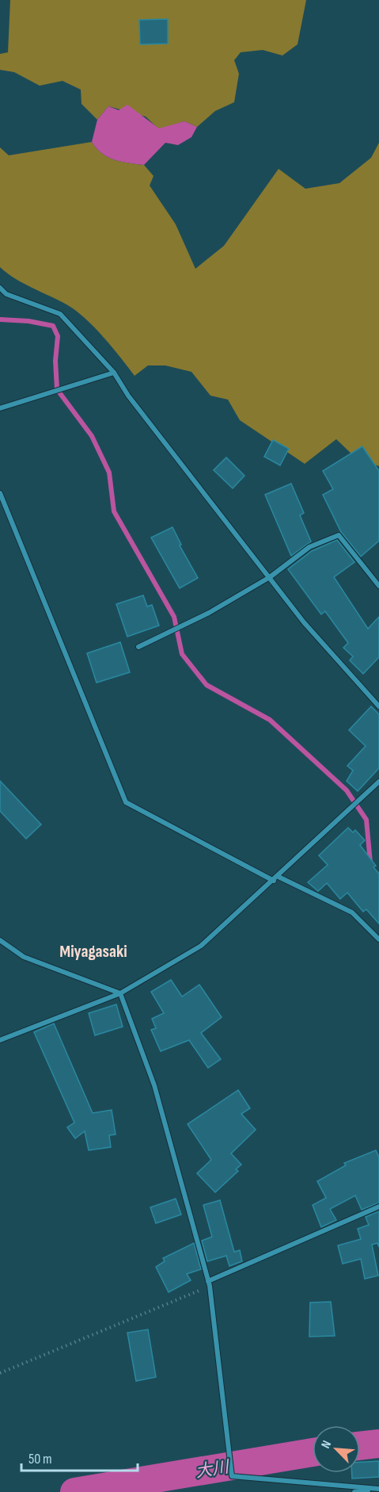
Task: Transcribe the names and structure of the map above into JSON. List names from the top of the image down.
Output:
{
  "districts": ["Miyagasaki"],
  "water": ["大川"],
  "scale_bar": "50 m",
  "north": "top left"
}
